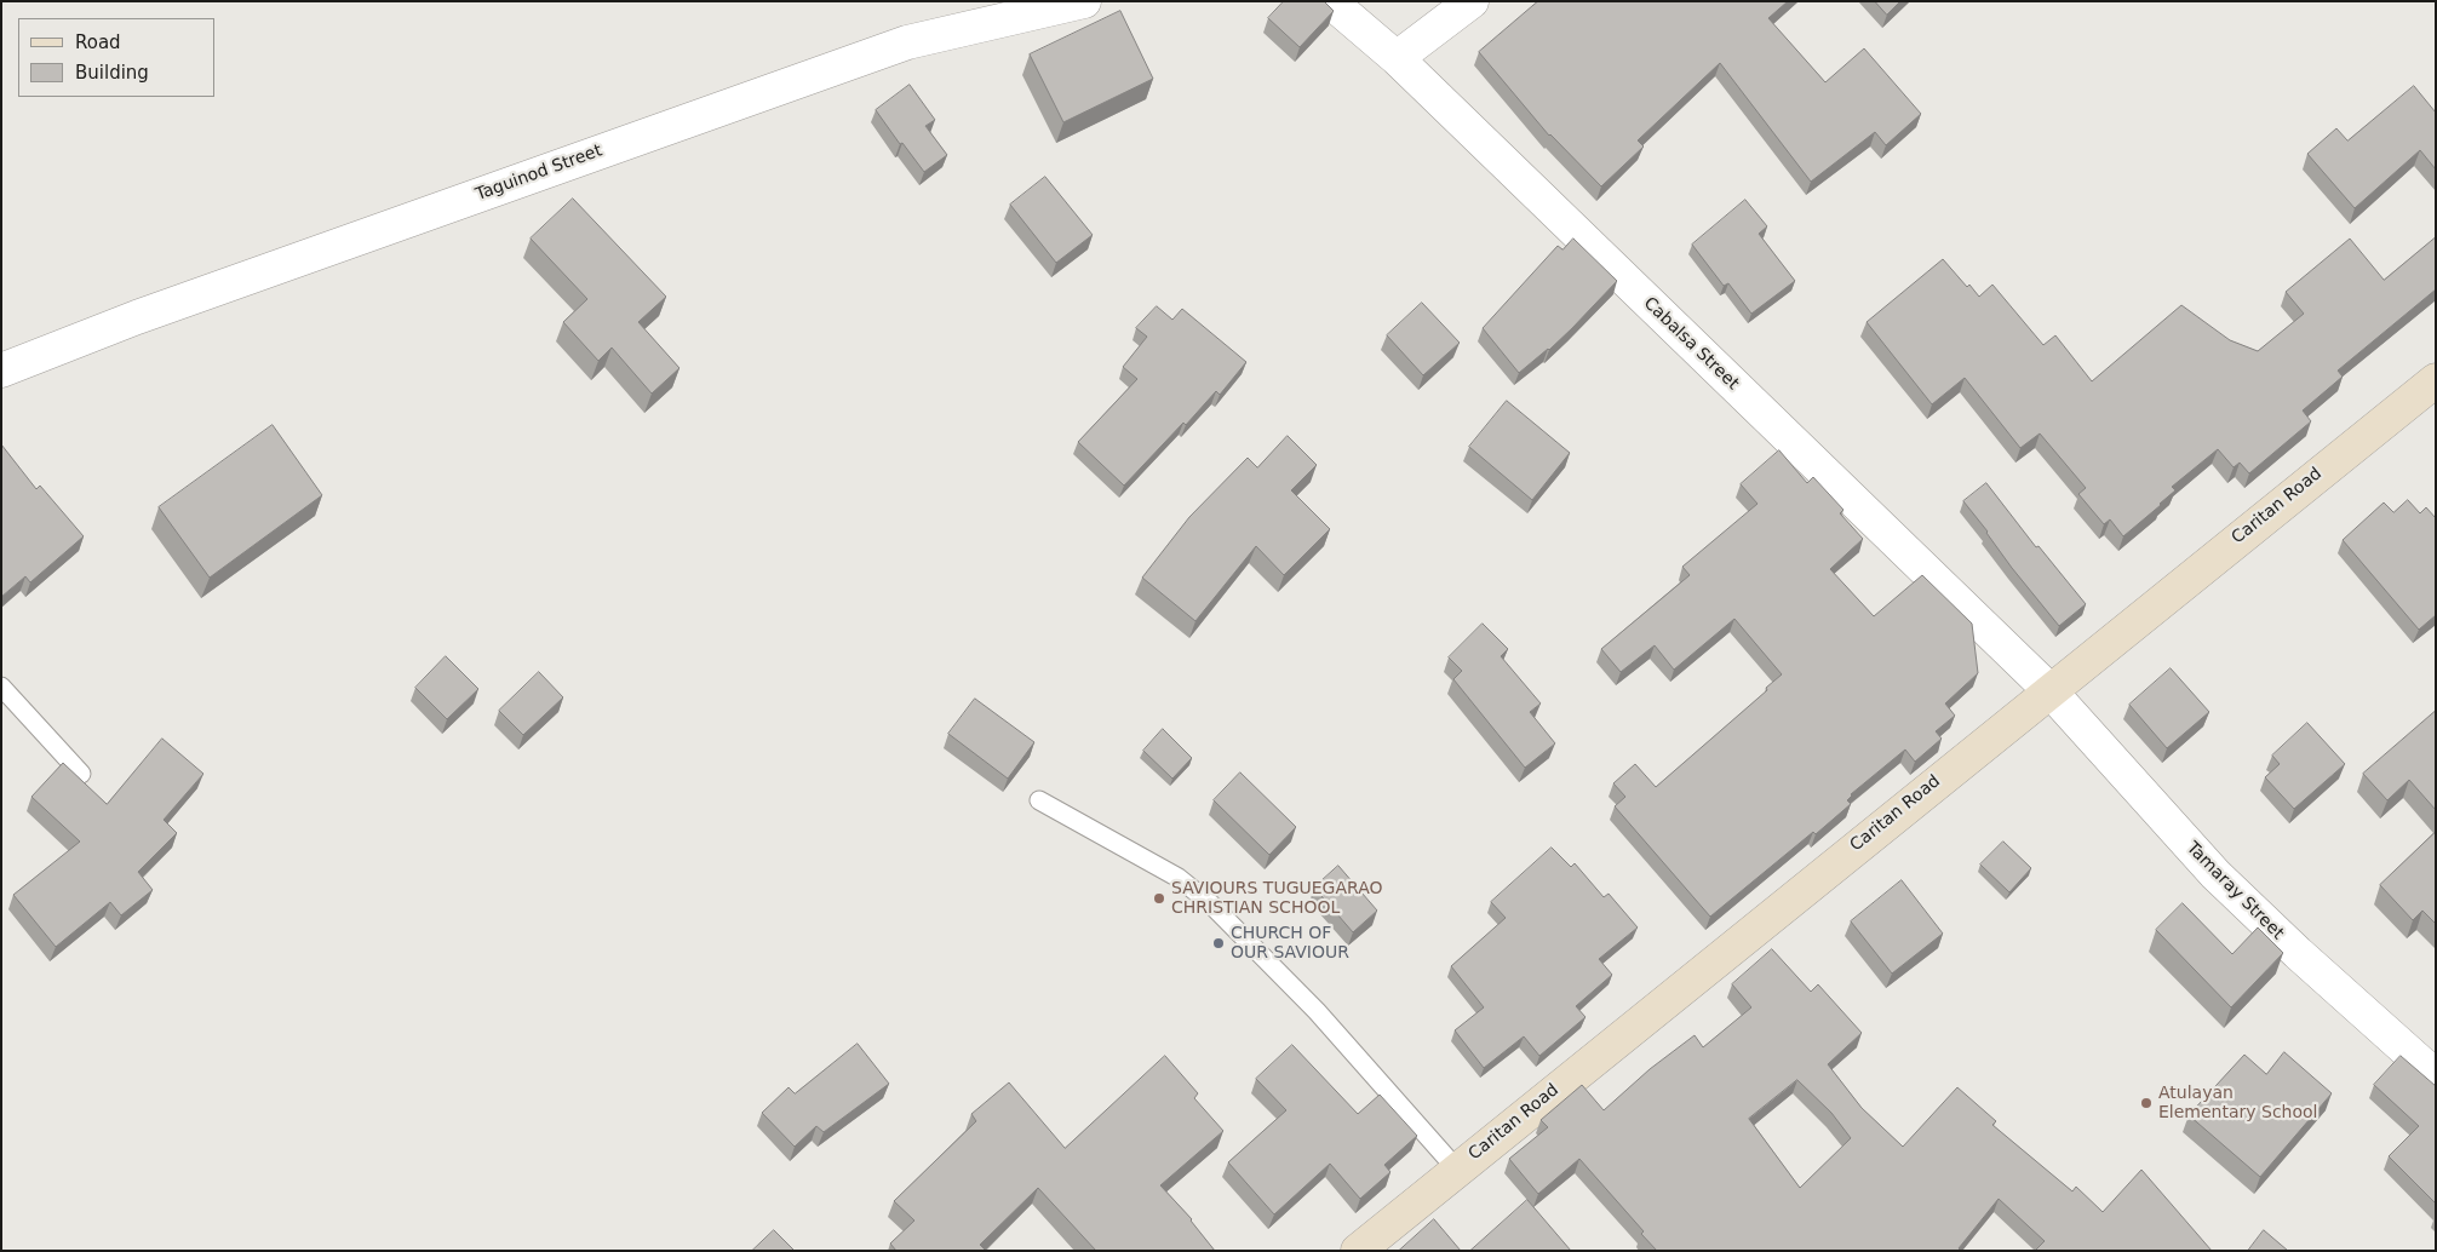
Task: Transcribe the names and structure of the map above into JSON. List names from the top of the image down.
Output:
{
  "streets": {
    "main road": ["Caritan Road"],
    "street": ["Taguinod Street", "Cabalsa Street", "Tamaray Street"]
  },
  "crossings": [
    ["Cabalsa Street", "Caritan Road"],
    ["Cabalsa Street", "Tamaray Street"],
    ["Caritan Road", "Tamaray Street"]
  ],
  "places": ["SAVIOURS TUGUEGARAO CHRISTIAN SCHOOL", "CHURCH OF OUR SAVIOUR", "Atulayan Elementary School"],
  "legend": ["Road", "Building"]
}
